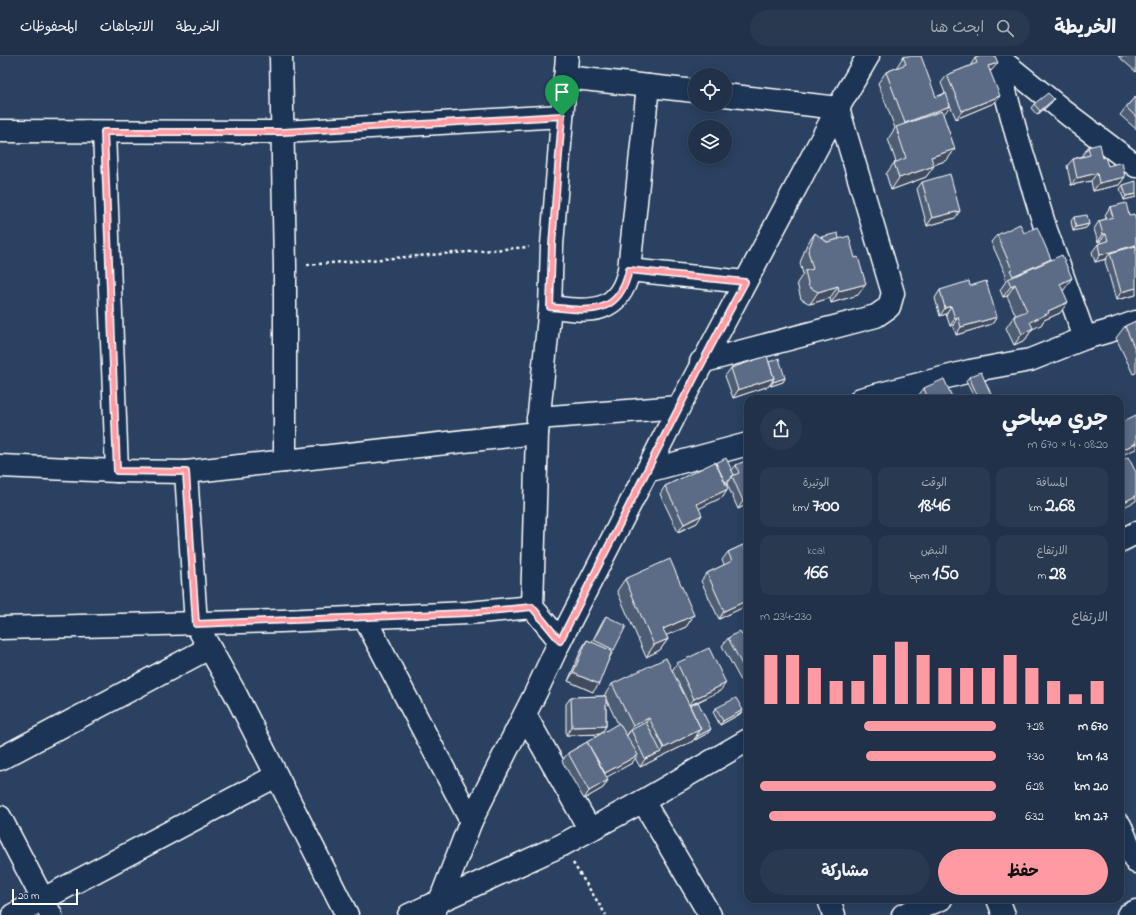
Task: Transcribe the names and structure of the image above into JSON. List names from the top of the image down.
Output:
{
  "scale_bar": "20 m",
  "page": {
    "header": "الخريطة",
    "search": "ابحث هنا",
    "nav": ["الخريطة", "الاتجاهات", "المحفوظات"],
    "heading": ["جري صباحي", "08:20 · 4 × 670 m"],
    "stats": [
      ["المسافة", "2.68 km"],
      ["الوقت", "18:46"],
      ["الوتيرة", "7:00 /km"],
      ["الارتفاع", "28 m"],
      ["النبض", "150 bpm"],
      ["kcal", "166"]
    ],
    "chart": ["الارتفاع", "230–234 m"],
    "list": [
      {
        "name": "670 m",
        "note": "7:28"
      },
      {
        "name": "1.3 km",
        "note": "7:30"
      },
      {
        "name": "2.0 km",
        "note": "6:28"
      },
      {
        "name": "2.7 km",
        "note": "6:32"
      }
    ],
    "buttons": ["حفظ", "مشاركة"],
    "scale": "20 m"
  }
}
